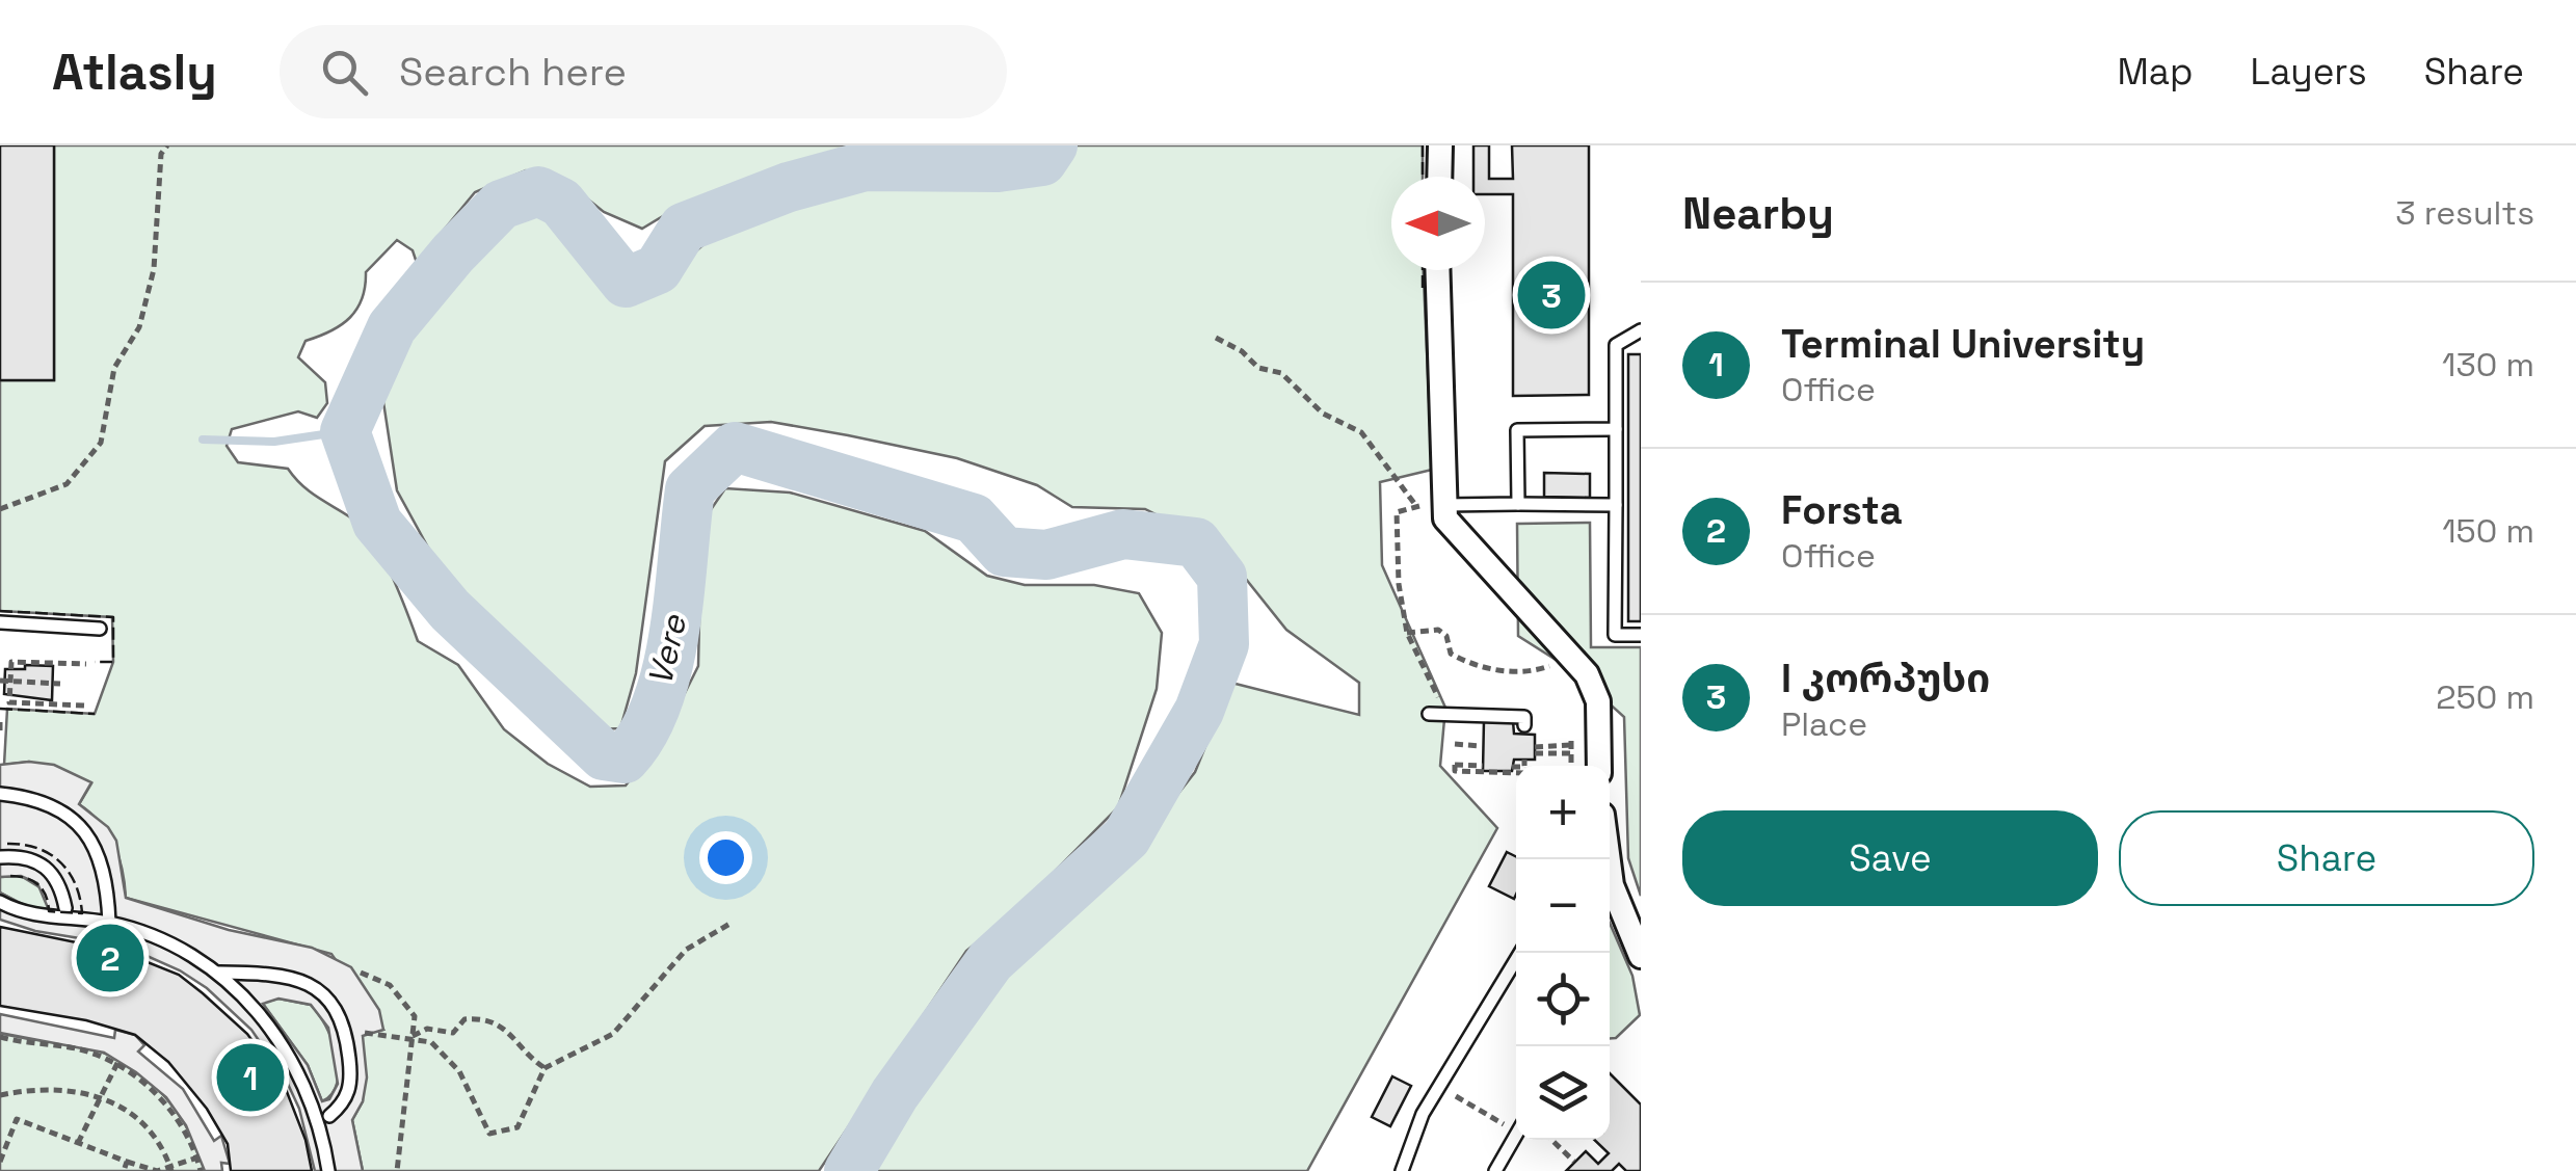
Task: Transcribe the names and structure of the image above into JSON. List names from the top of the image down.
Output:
{
  "water": ["Vere"],
  "north": "left",
  "page": {
    "header": "Atlasly",
    "search": "Search here",
    "nav": ["Map", "Layers", "Share"],
    "heading": ["Nearby", "3 results"],
    "pins": ["3", "2", "1"],
    "list": [
      {
        "mark": "1",
        "name": "Terminal University",
        "note": "Office",
        "value": "130 m"
      },
      {
        "mark": "2",
        "name": "Forsta",
        "note": "Office",
        "value": "150 m"
      },
      {
        "mark": "3",
        "name": "I კორპუსი",
        "note": "Place",
        "value": "250 m"
      }
    ],
    "map_buttons": ["+", "−"],
    "buttons": ["Save", "Share"]
  }
}
